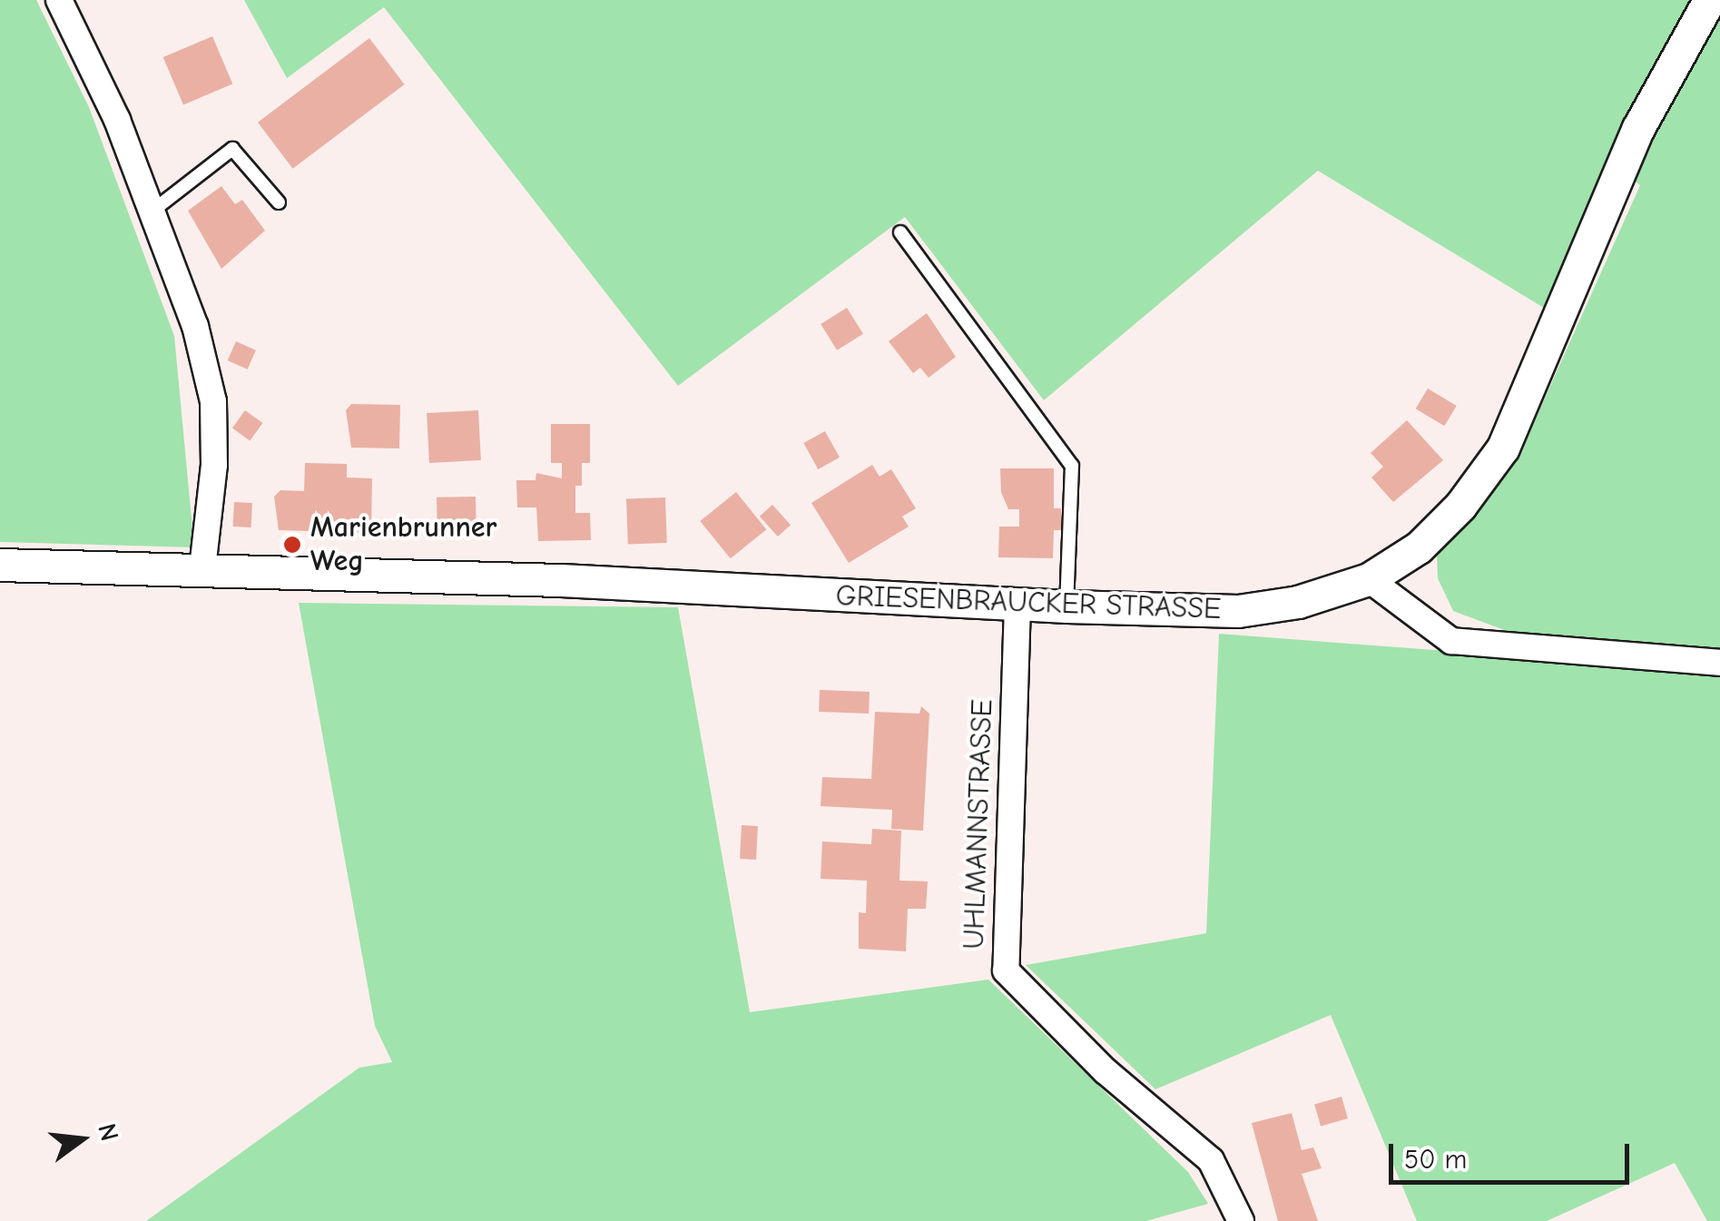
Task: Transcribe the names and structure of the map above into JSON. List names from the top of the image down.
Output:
{
  "streets": {
    "street": ["GRIESENBRAUCKER STRASSE", "UHLMANNSTRASSE"]
  },
  "crossings": [
    ["GRIESENBRAUCKER STRASSE", "UHLMANNSTRASSE"]
  ],
  "places": ["Marienbrunner Weg"],
  "scale_bar": "50 m",
  "north": "right"
}
